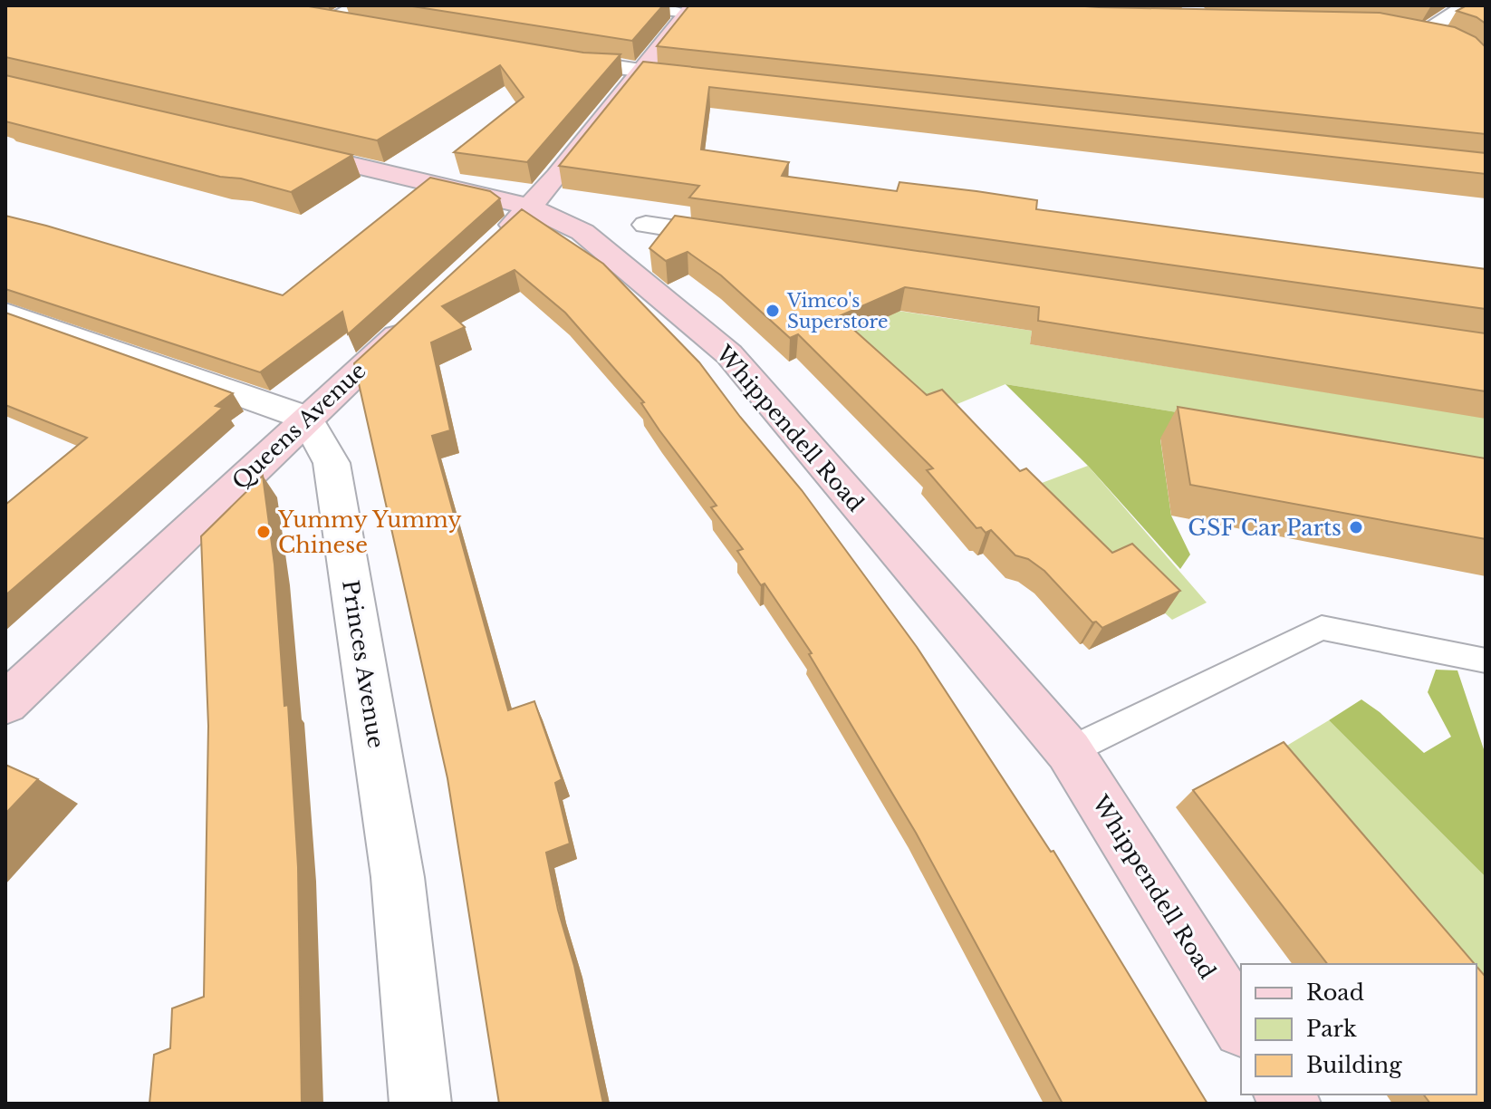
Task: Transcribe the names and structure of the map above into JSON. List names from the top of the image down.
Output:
{
  "streets": {
    "street": ["Queens Avenue", "Whippendell Road", "Princes Avenue"]
  },
  "crossings": [
    ["Queens Avenue", "Princes Avenue"]
  ],
  "places": ["Vimco's Superstore", "GSF Car Parts", "Yummy Yummy Chinese"],
  "legend": ["Road", "Park", "Building"]
}
